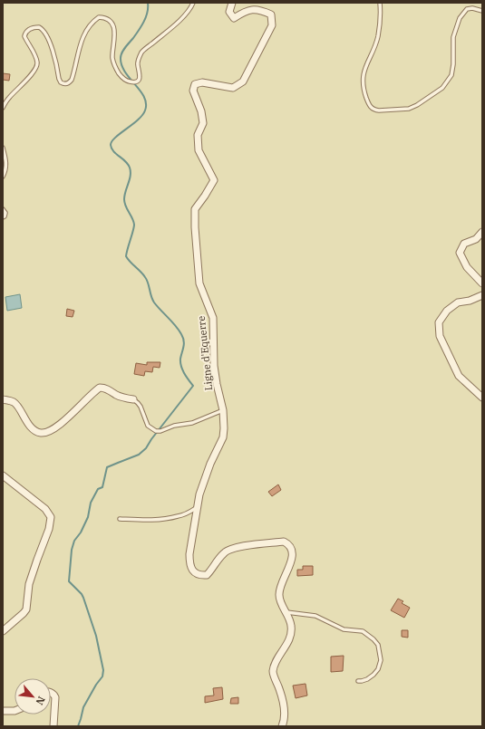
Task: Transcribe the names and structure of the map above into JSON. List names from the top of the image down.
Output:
{
  "streets": {
    "street": ["Ligne d'Equerre"]
  },
  "north": "bottom right"
}
